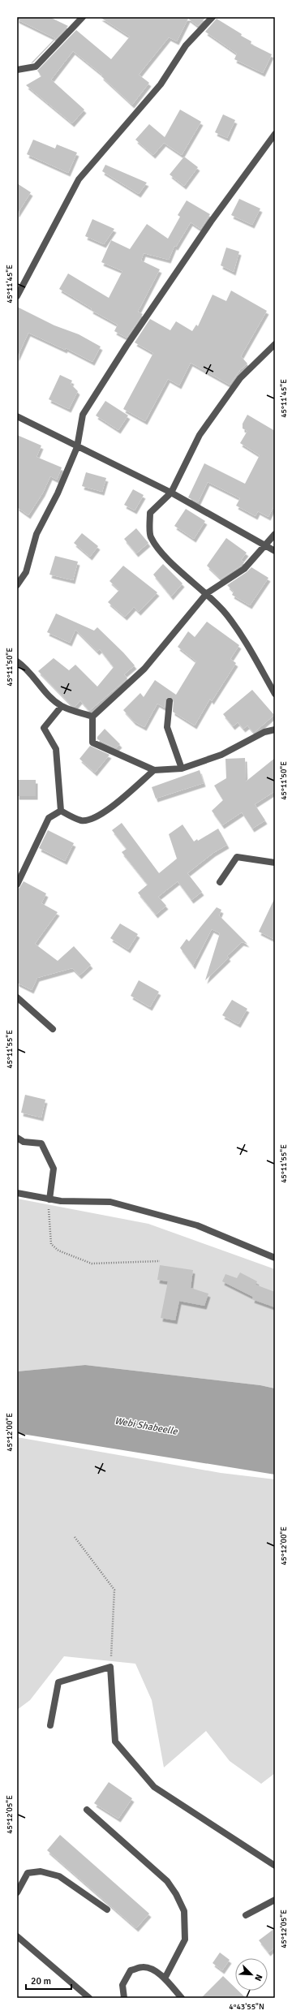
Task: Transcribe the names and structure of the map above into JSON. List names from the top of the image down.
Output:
{
  "water": ["Webi Shabeelle"],
  "scale_bar": "20 m",
  "north": "bottom right",
  "coordinates": [
    "45°11'45\"E",
    "45°11'50\"E",
    "45°11'55\"E",
    "45°12'00\"E",
    "45°12'05\"E",
    "4°43'55\"N"
  ]
}
